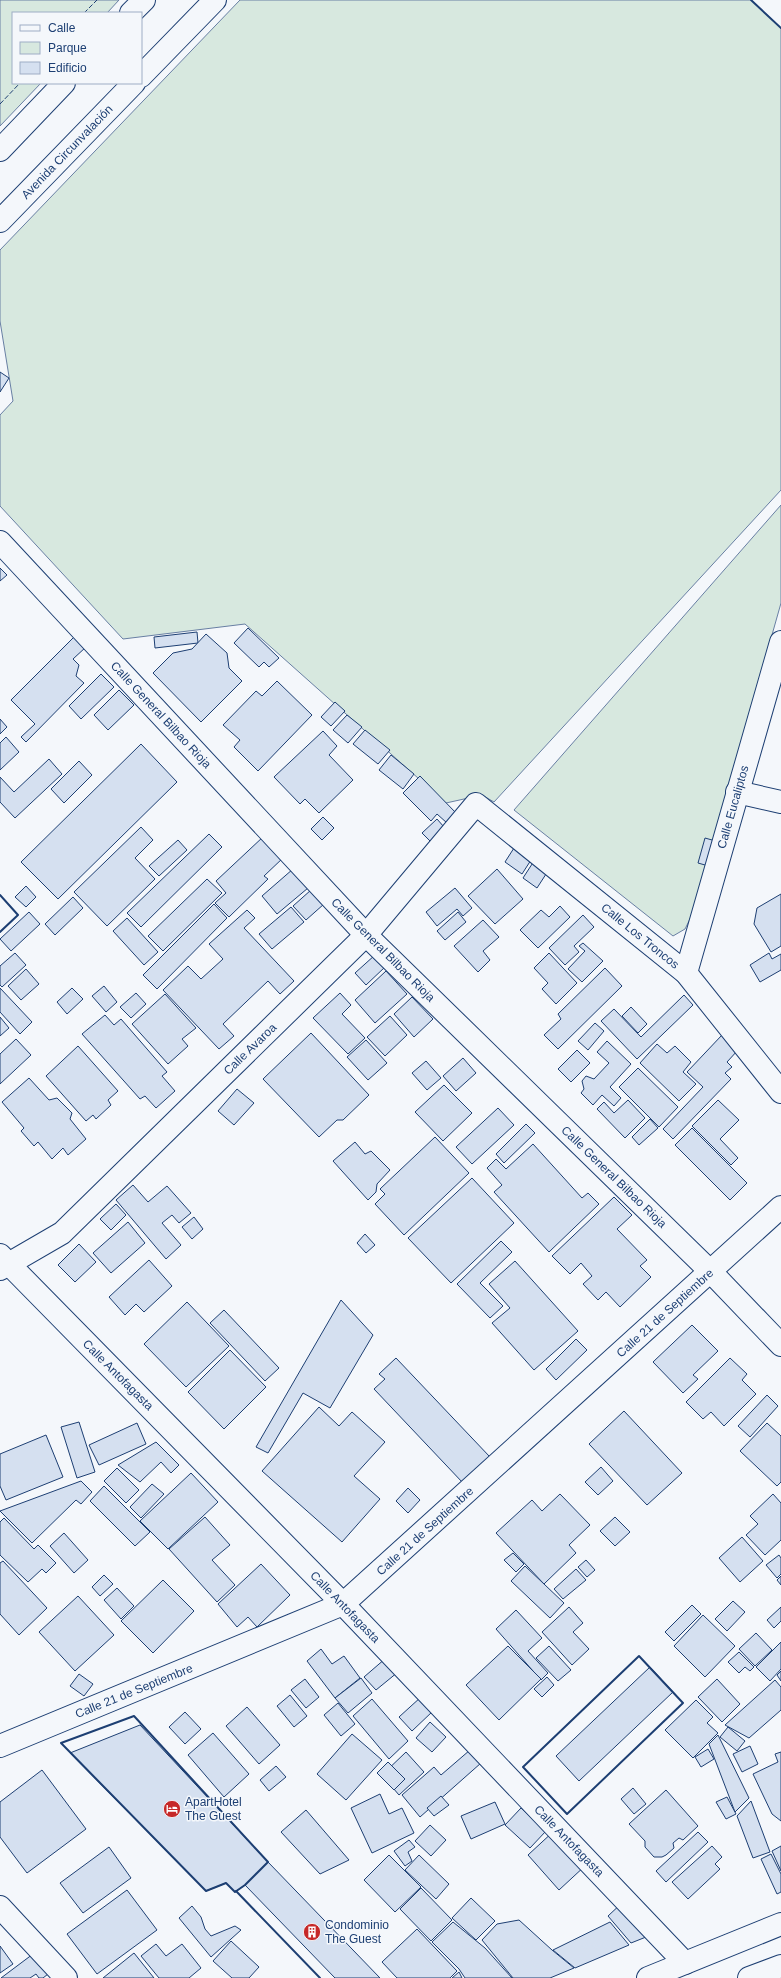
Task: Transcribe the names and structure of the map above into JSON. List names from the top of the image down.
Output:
{
  "streets": {
    "street": [
      "Avenida Circunvalación",
      "Calle General Bilbao Rioja",
      "Calle Eucaliptos",
      "Calle Los Troncos",
      "Calle Avaroa",
      "Calle 21 de Septiembre",
      "Calle Antofagasta"
    ]
  },
  "crossings": [
    ["Calle General Bilbao Rioja", "Calle Avaroa"],
    ["Calle General Bilbao Rioja", "Calle 21 de Septiembre"],
    ["Calle Eucaliptos", "Calle Los Troncos"],
    ["Calle Los Troncos", "Calle Avaroa"],
    ["Calle Avaroa", "Calle Antofagasta"],
    ["Calle 21 de Septiembre", "Calle Antofagasta"]
  ],
  "places": {
    "hotel": ["ApartHotel The Guest"],
    "building": ["Condominio The Guest"]
  },
  "legend": ["Calle", "Parque", "Edificio"]
}
